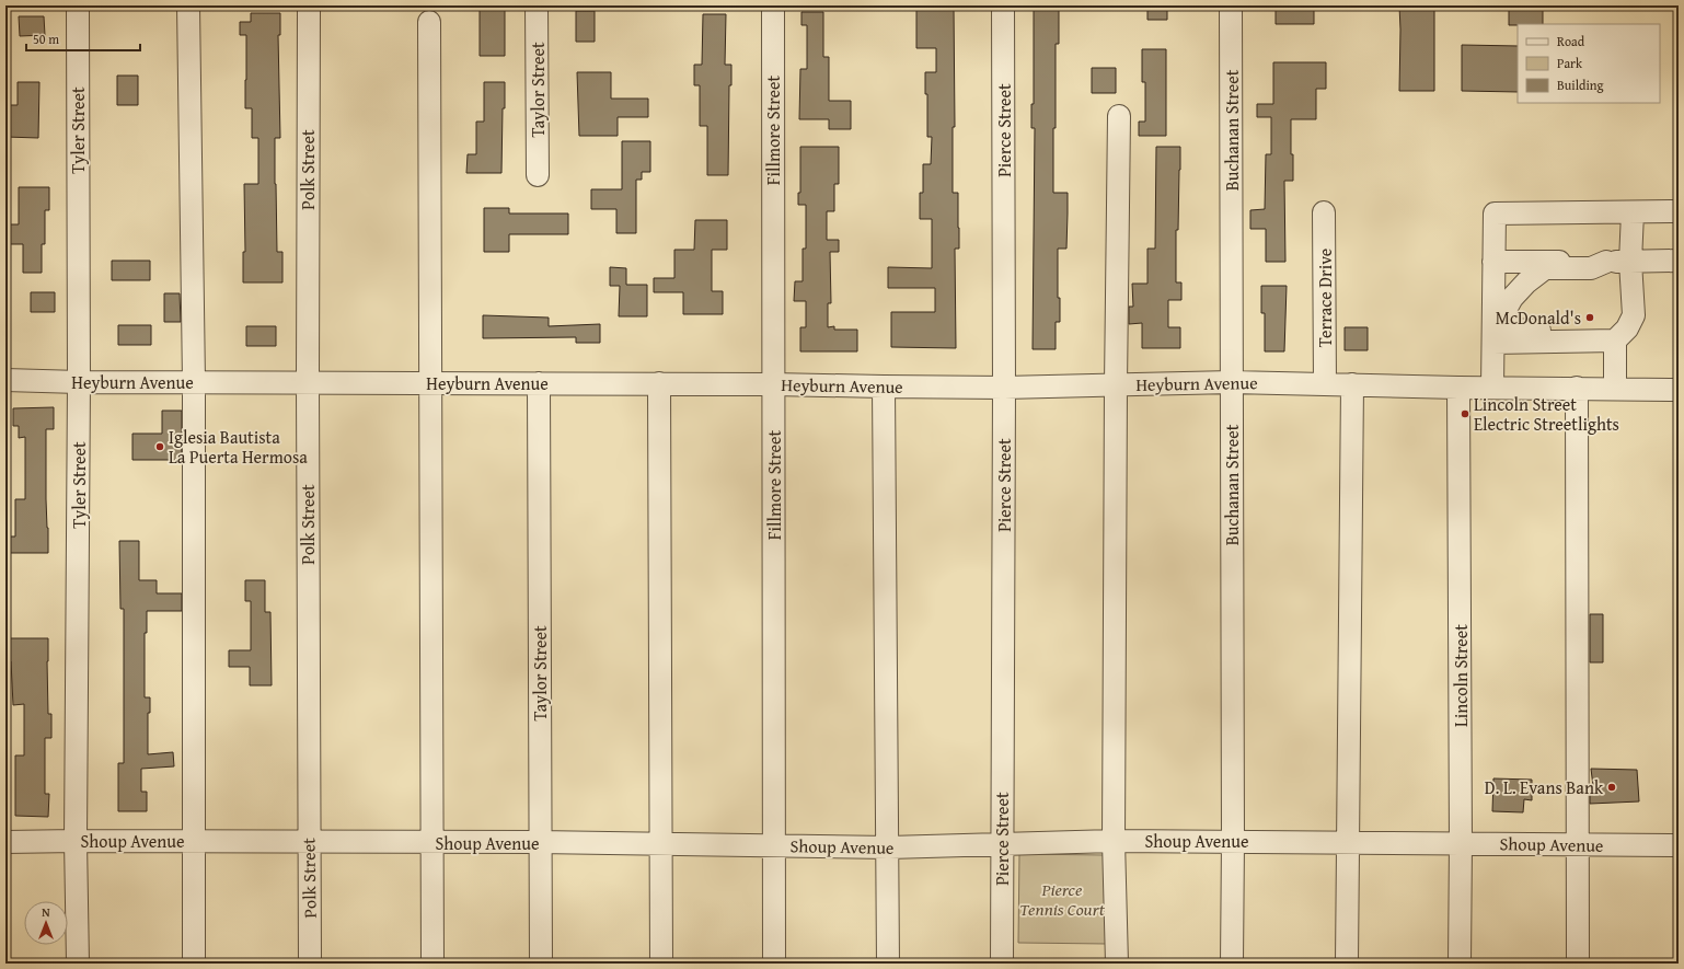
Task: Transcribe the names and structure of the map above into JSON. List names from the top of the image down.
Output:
{
  "streets": {
    "street": [
      "Taylor Street",
      "Tyler Street",
      "Fillmore Street",
      "Pierce Street",
      "Buchanan Street",
      "Polk Street",
      "Terrace Drive",
      "Heyburn Avenue",
      "Lincoln Street",
      "Shoup Avenue"
    ]
  },
  "crossings": [
    ["Taylor Street", "Heyburn Avenue"],
    ["Taylor Street", "Shoup Avenue"],
    ["Tyler Street", "Heyburn Avenue"],
    ["Tyler Street", "Shoup Avenue"],
    ["Fillmore Street", "Heyburn Avenue"],
    ["Fillmore Street", "Shoup Avenue"],
    ["Pierce Street", "Heyburn Avenue"],
    ["Pierce Street", "Shoup Avenue"],
    ["Buchanan Street", "Heyburn Avenue"],
    ["Buchanan Street", "Shoup Avenue"],
    ["Polk Street", "Heyburn Avenue"],
    ["Polk Street", "Shoup Avenue"],
    ["Terrace Drive", "Heyburn Avenue"],
    ["Heyburn Avenue", "Lincoln Street"],
    ["Lincoln Street", "Shoup Avenue"]
  ],
  "parks": ["Pierce Tennis Court"],
  "places": [
    "McDonald's",
    "Lincoln Street Electric Streetlights",
    "Iglesia Bautista La Puerta Hermosa",
    "D. L. Evans Bank"
  ],
  "legend": ["Road", "Park", "Building"],
  "scale_bar": "50 m",
  "north": "top"
}
